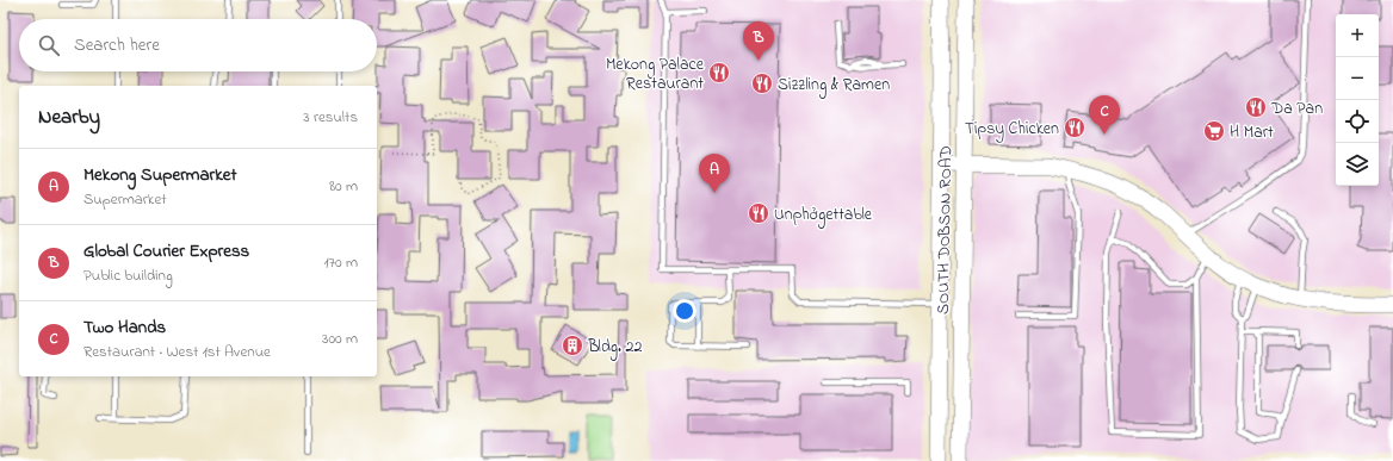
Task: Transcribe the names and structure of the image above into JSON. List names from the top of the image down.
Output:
{
  "streets": {
    "main road": ["SOUTH DOBSON ROAD"]
  },
  "places": {
    "restaurant": [
      "Mekong Palace Restaurant",
      "Sizzling & Ramen",
      "Da Pan",
      "Tipsy Chicken",
      "Unphởgettable"
    ],
    "supermarket": ["H Mart"],
    "building": ["Bldg. 22"]
  },
  "page": {
    "map_buttons": ["+", "−"],
    "search": "Search here",
    "pins": ["B", "C", "A"],
    "heading": ["Nearby", "3 results"],
    "list": [
      {
        "mark": "A",
        "name": "Mekong Supermarket",
        "note": "Supermarket",
        "value": "80 m"
      },
      {
        "mark": "B",
        "name": "Global Courier Express",
        "note": "Public building",
        "value": "170 m"
      },
      {
        "mark": "C",
        "name": "Two Hands",
        "note": "Restaurant · West 1st Avenue",
        "value": "300 m"
      }
    ]
  }
}
